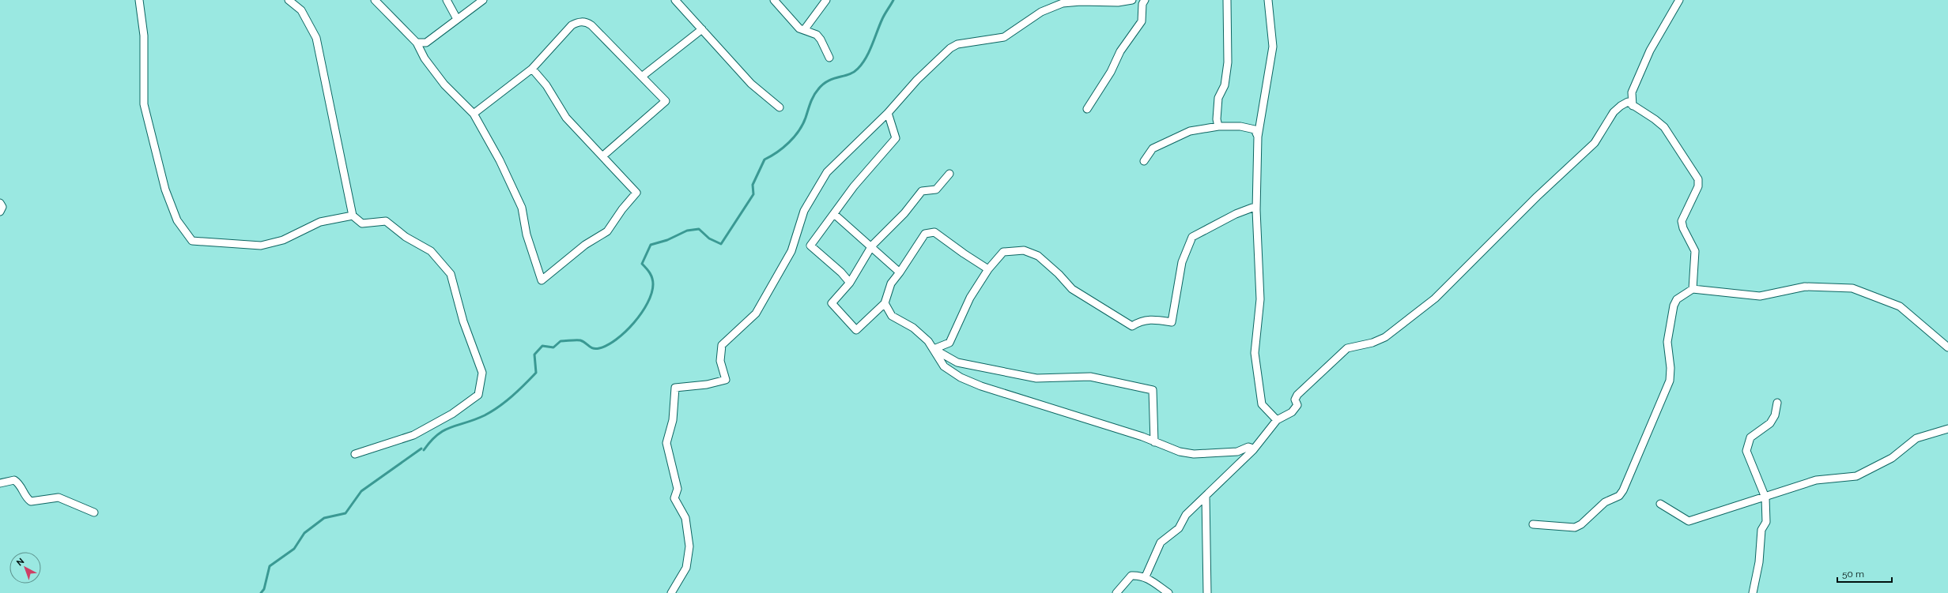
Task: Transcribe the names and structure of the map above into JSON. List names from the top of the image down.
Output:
{
  "scale_bar": "50 m",
  "north": "top left"
}
